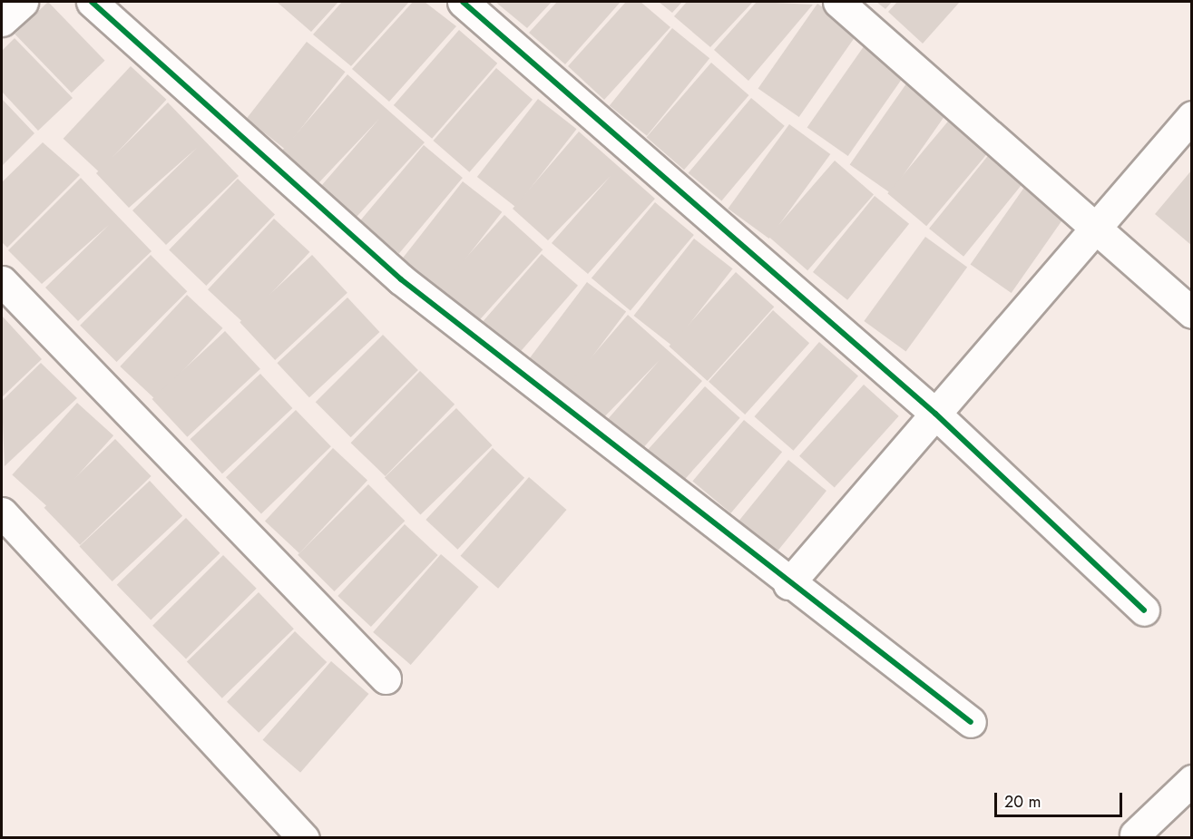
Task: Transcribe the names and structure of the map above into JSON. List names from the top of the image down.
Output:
{
  "scale_bar": "20 m"
}
